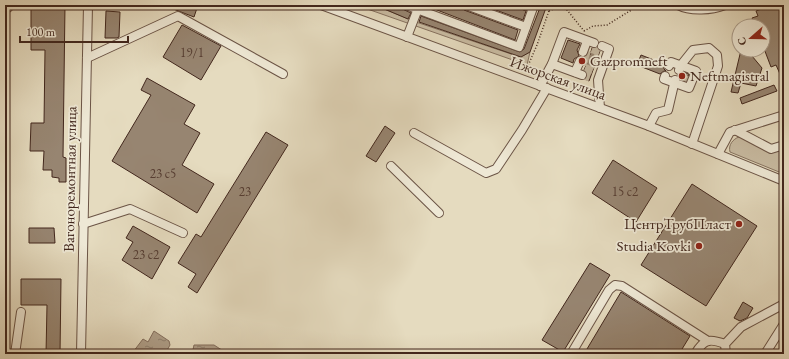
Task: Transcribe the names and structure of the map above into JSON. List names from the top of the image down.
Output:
{
  "streets": {
    "street": ["Ижорская улица", "Вагоноремонтная улица"]
  },
  "places": [
    "Gazpromneft",
    "Neftmagistral",
    "ЦентрТрубПласт",
    "Studia Kovki"
  ],
  "house_numbers": [
    "19/1",
    "23 с5",
    "23",
    "15 с2",
    "23 с2"
  ],
  "scale_bar": "100 m",
  "north": "left"
}
